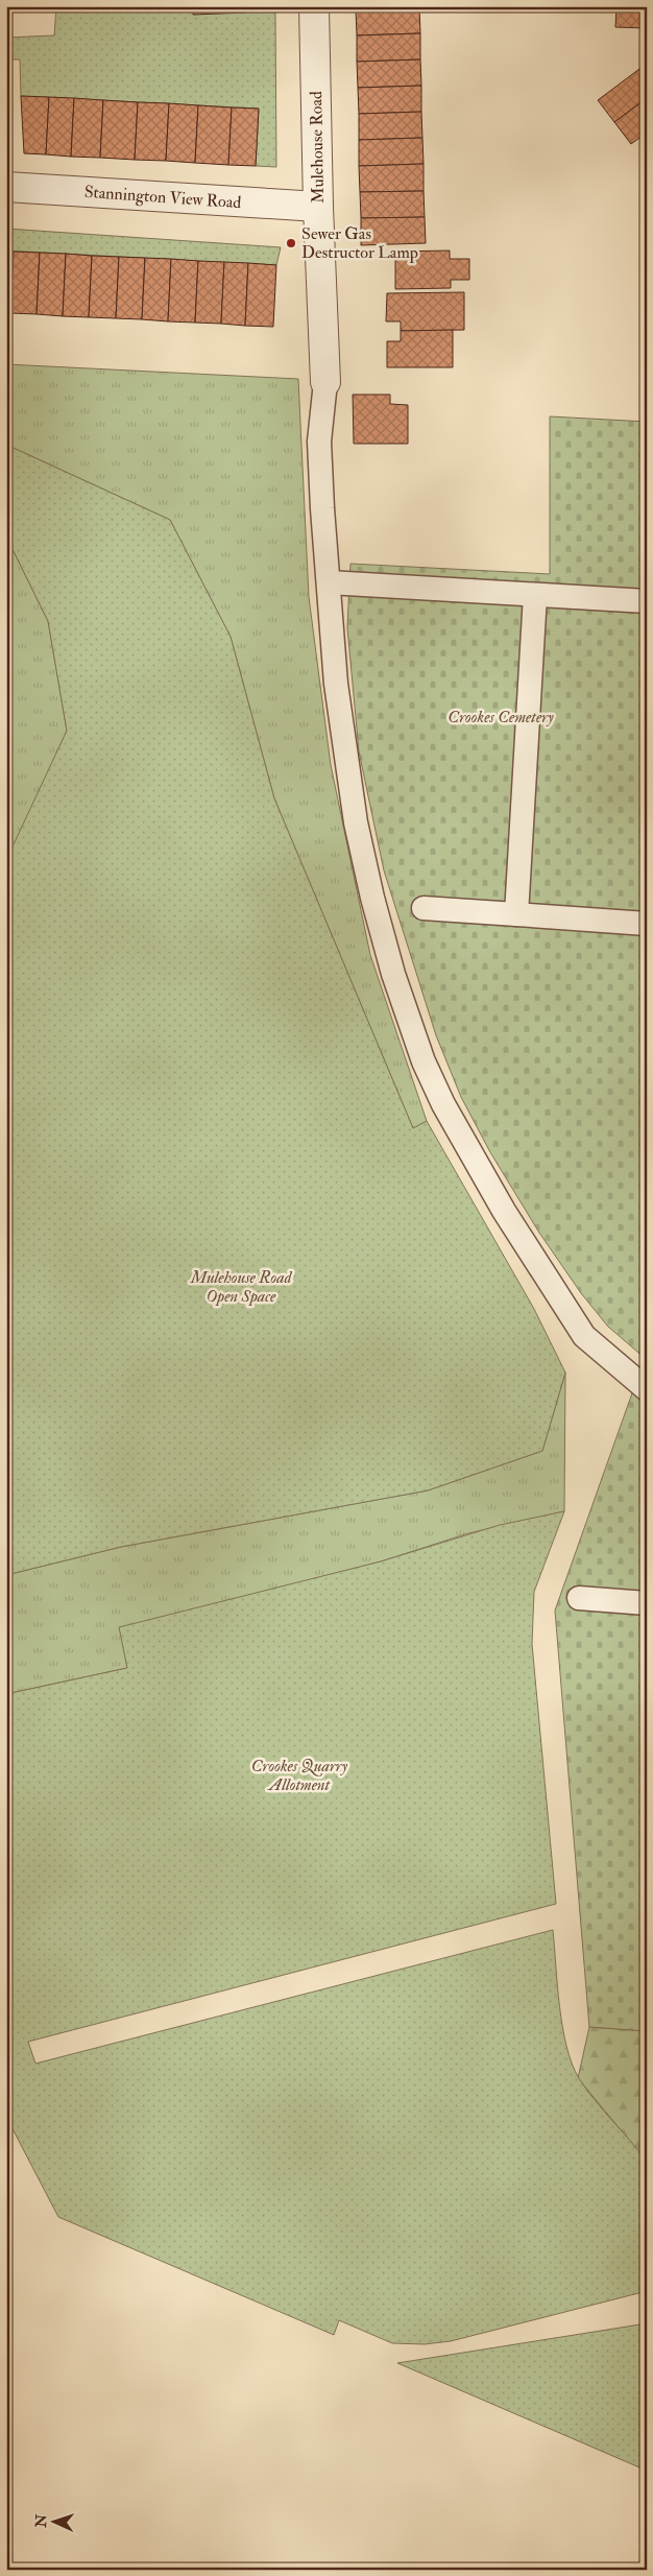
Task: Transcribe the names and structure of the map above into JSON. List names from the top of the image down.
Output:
{
  "streets": {
    "street": ["Mulehouse Road", "Stannington View Road"]
  },
  "crossings": [
    ["Mulehouse Road", "Stannington View Road"]
  ],
  "parks": ["Crookes Cemetery", "Mulehouse Road Open Space", "Crookes Quarry Allotment"],
  "places": ["Sewer Gas Destructor Lamp"],
  "north": "left"
}
